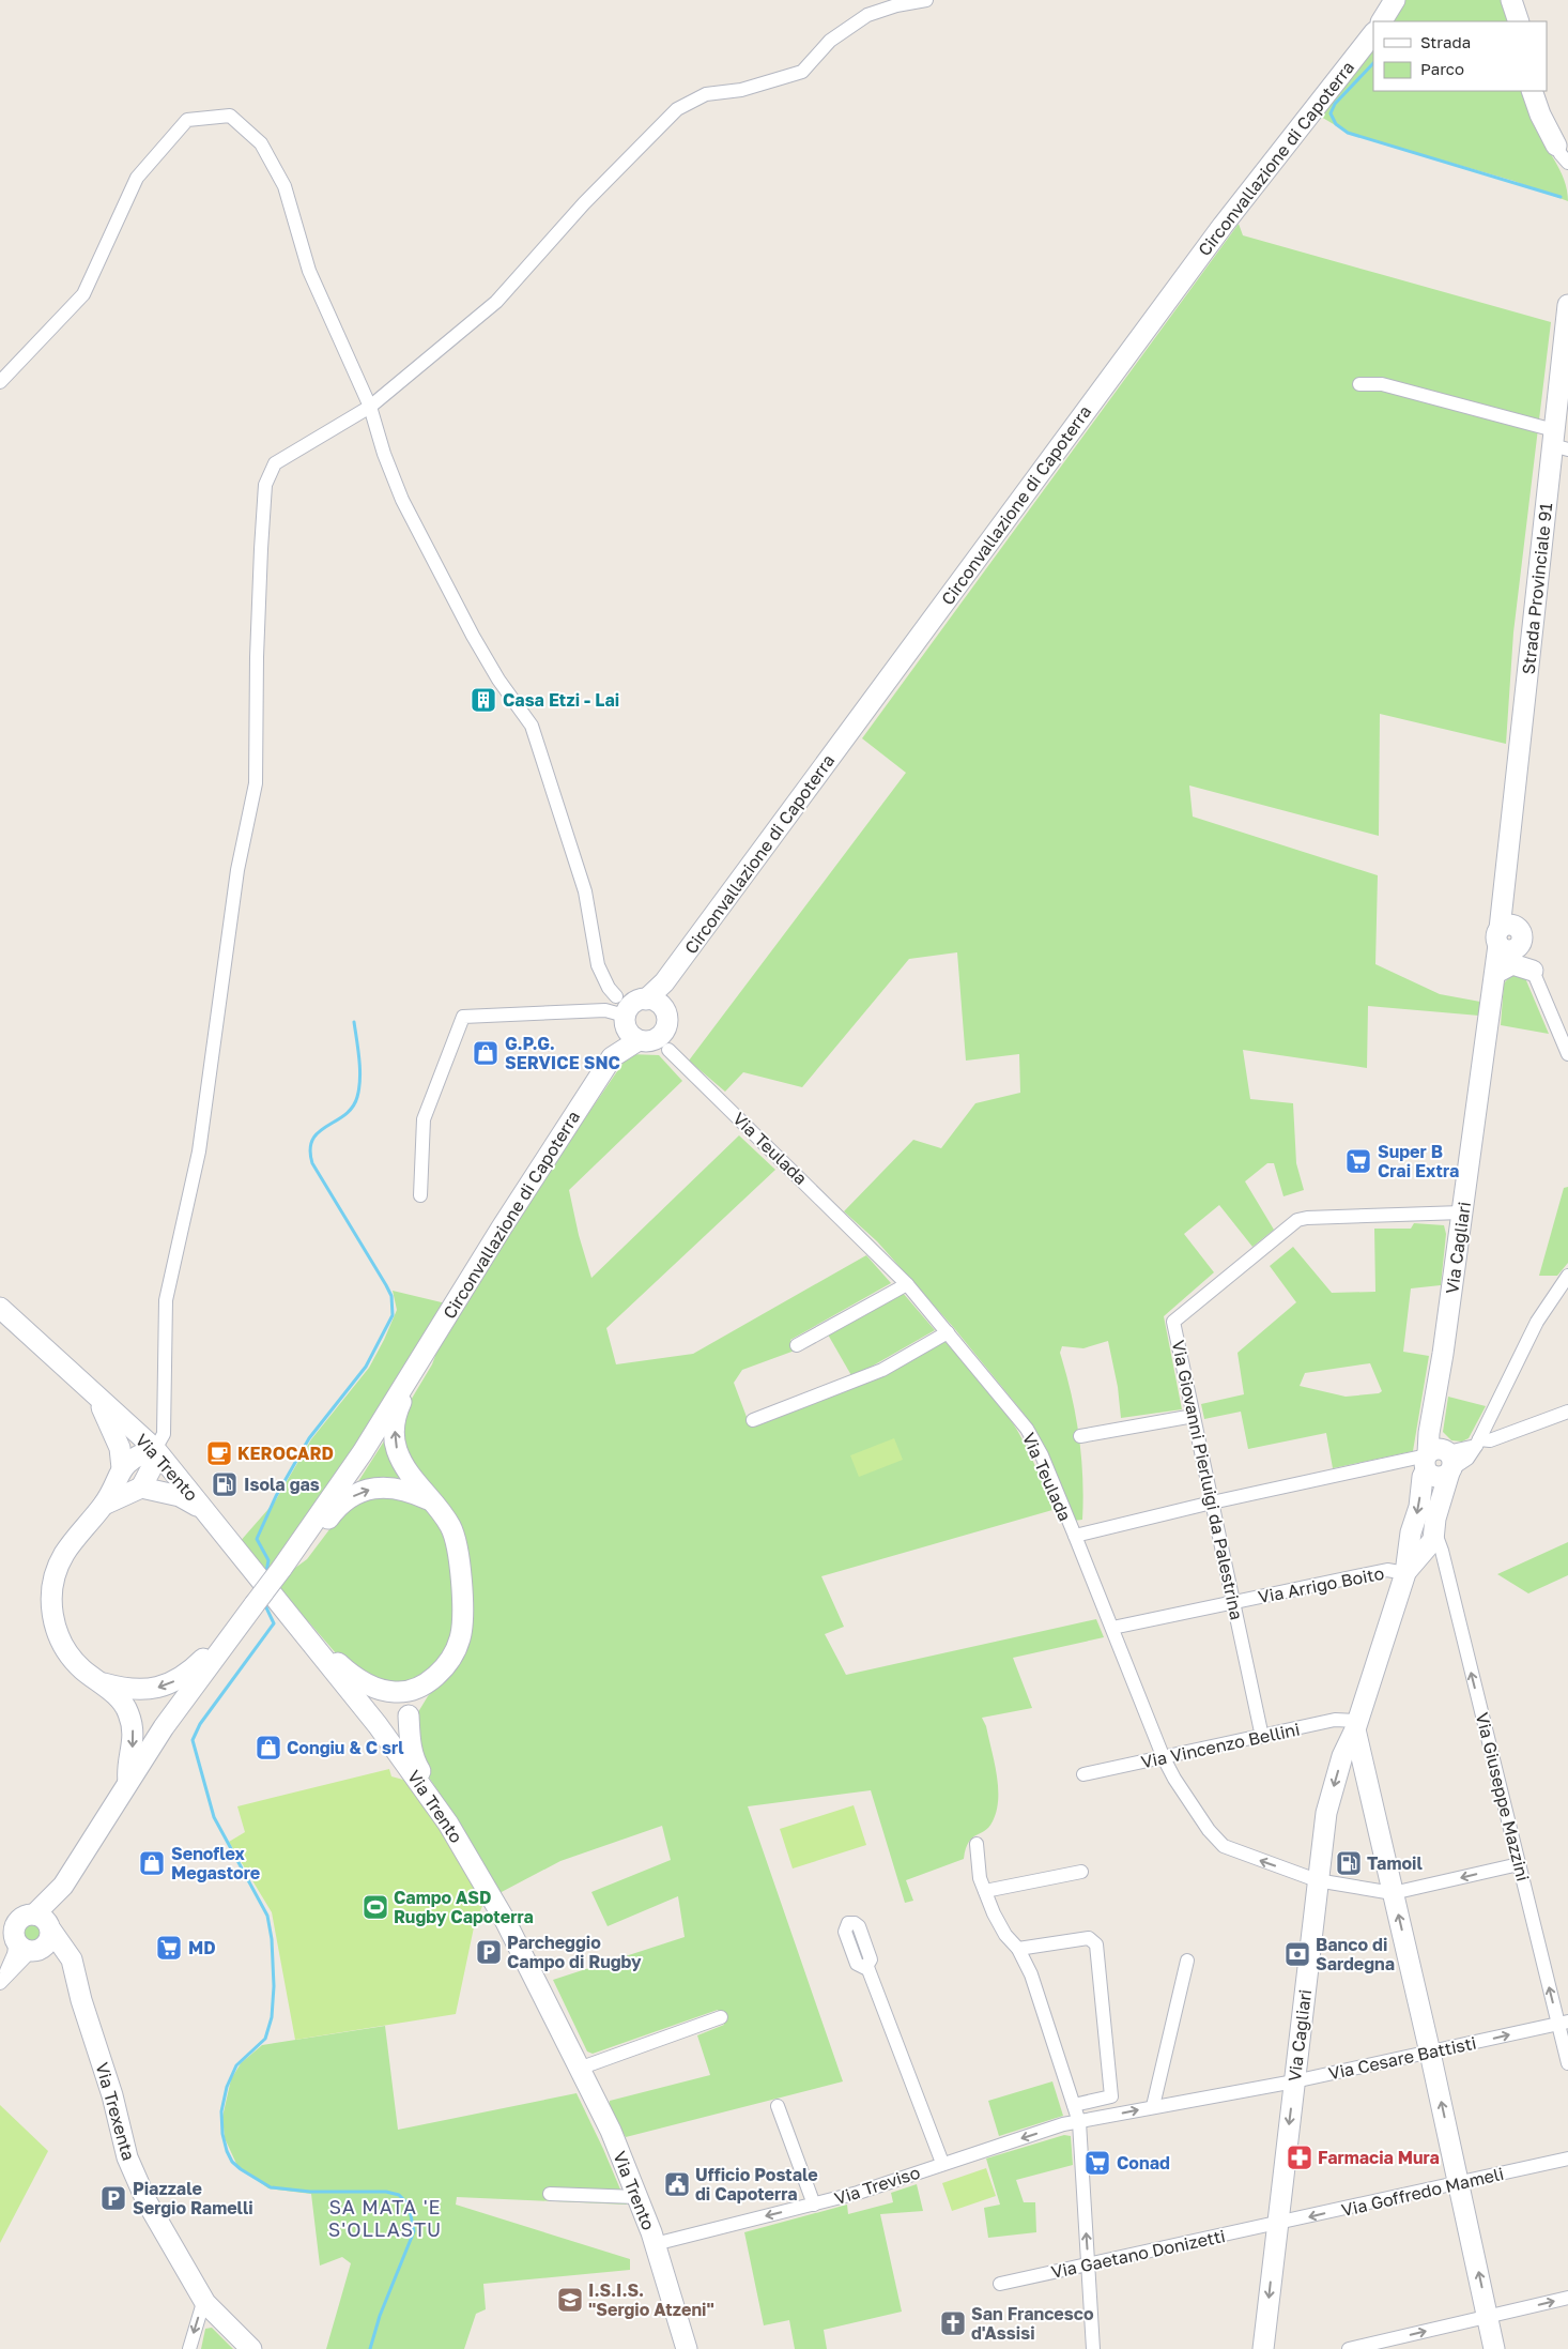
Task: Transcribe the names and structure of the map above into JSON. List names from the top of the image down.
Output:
{
  "streets": {
    "street": [
      "Circonvallazione di Capoterra",
      "Strada Provinciale 91",
      "Via Teulada",
      "Via Cagliari",
      "Via Trento",
      "Via Giovanni Pierluigi da Palestrina",
      "Via Arrigo Boito",
      "Via Vincenzo Bellini",
      "Via Giuseppe Mazzini",
      "Via Cesare Battisti",
      "Via Trexenta",
      "Via Treviso",
      "Via Goffredo Mameli",
      "Via Gaetano Donizetti"
    ]
  },
  "crossings": [
    ["Circonvallazione di Capoterra", "Via Teulada"],
    ["Strada Provinciale 91", "Via Cagliari"],
    ["Via Teulada", "Via Cagliari"],
    ["Via Teulada", "Via Arrigo Boito"],
    ["Via Teulada", "Via Vincenzo Bellini"],
    ["Via Cagliari", "Via Giovanni Pierluigi da Palestrina"],
    ["Via Cagliari", "Via Arrigo Boito"],
    ["Via Cagliari", "Via Vincenzo Bellini"],
    ["Via Cagliari", "Via Giuseppe Mazzini"],
    ["Via Cagliari", "Via Cesare Battisti"],
    ["Via Cagliari", "Via Goffredo Mameli"],
    ["Via Cagliari", "Via Gaetano Donizetti"],
    ["Via Trento", "Via Treviso"],
    ["Via Giovanni Pierluigi da Palestrina", "Via Arrigo Boito"],
    ["Via Giovanni Pierluigi da Palestrina", "Via Vincenzo Bellini"],
    ["Via Giuseppe Mazzini", "Via Cesare Battisti"],
    ["Via Cesare Battisti", "Via Treviso"],
    ["Via Goffredo Mameli", "Via Gaetano Donizetti"]
  ],
  "one_way": [
    "Via Giuseppe Mazzini",
    "Via Cesare Battisti",
    "Via Treviso",
    "Via Goffredo Mameli"
  ],
  "districts": ["SA MATA 'E S'OLLASTU"],
  "places": {
    "building": ["Casa Etzi - Lai"],
    "shop": ["G.P.G. SERVICE SNC", "Congiu & C srl", "Senoflex Megastore"],
    "supermarket": ["Super B Crai Extra", "MD", "Conad"],
    "cafe": ["KEROCARD"],
    "fuel station": ["Isola gas", "Tamoil"],
    "sports": ["Campo ASD Rugby Capoterra"],
    "parking": ["Parcheggio Campo di Rugby", "Piazzale Sergio Ramelli"],
    "bank": ["Banco di Sardegna"],
    "pharmacy": ["Farmacia Mura"],
    "public building": ["Ufficio Postale di Capoterra"],
    "school or university": ["I.S.I.S. \"Sergio Atzeni\""],
    "church": ["San Francesco d'Assisi"]
  },
  "legend": ["Strada", "Parco"]
}
